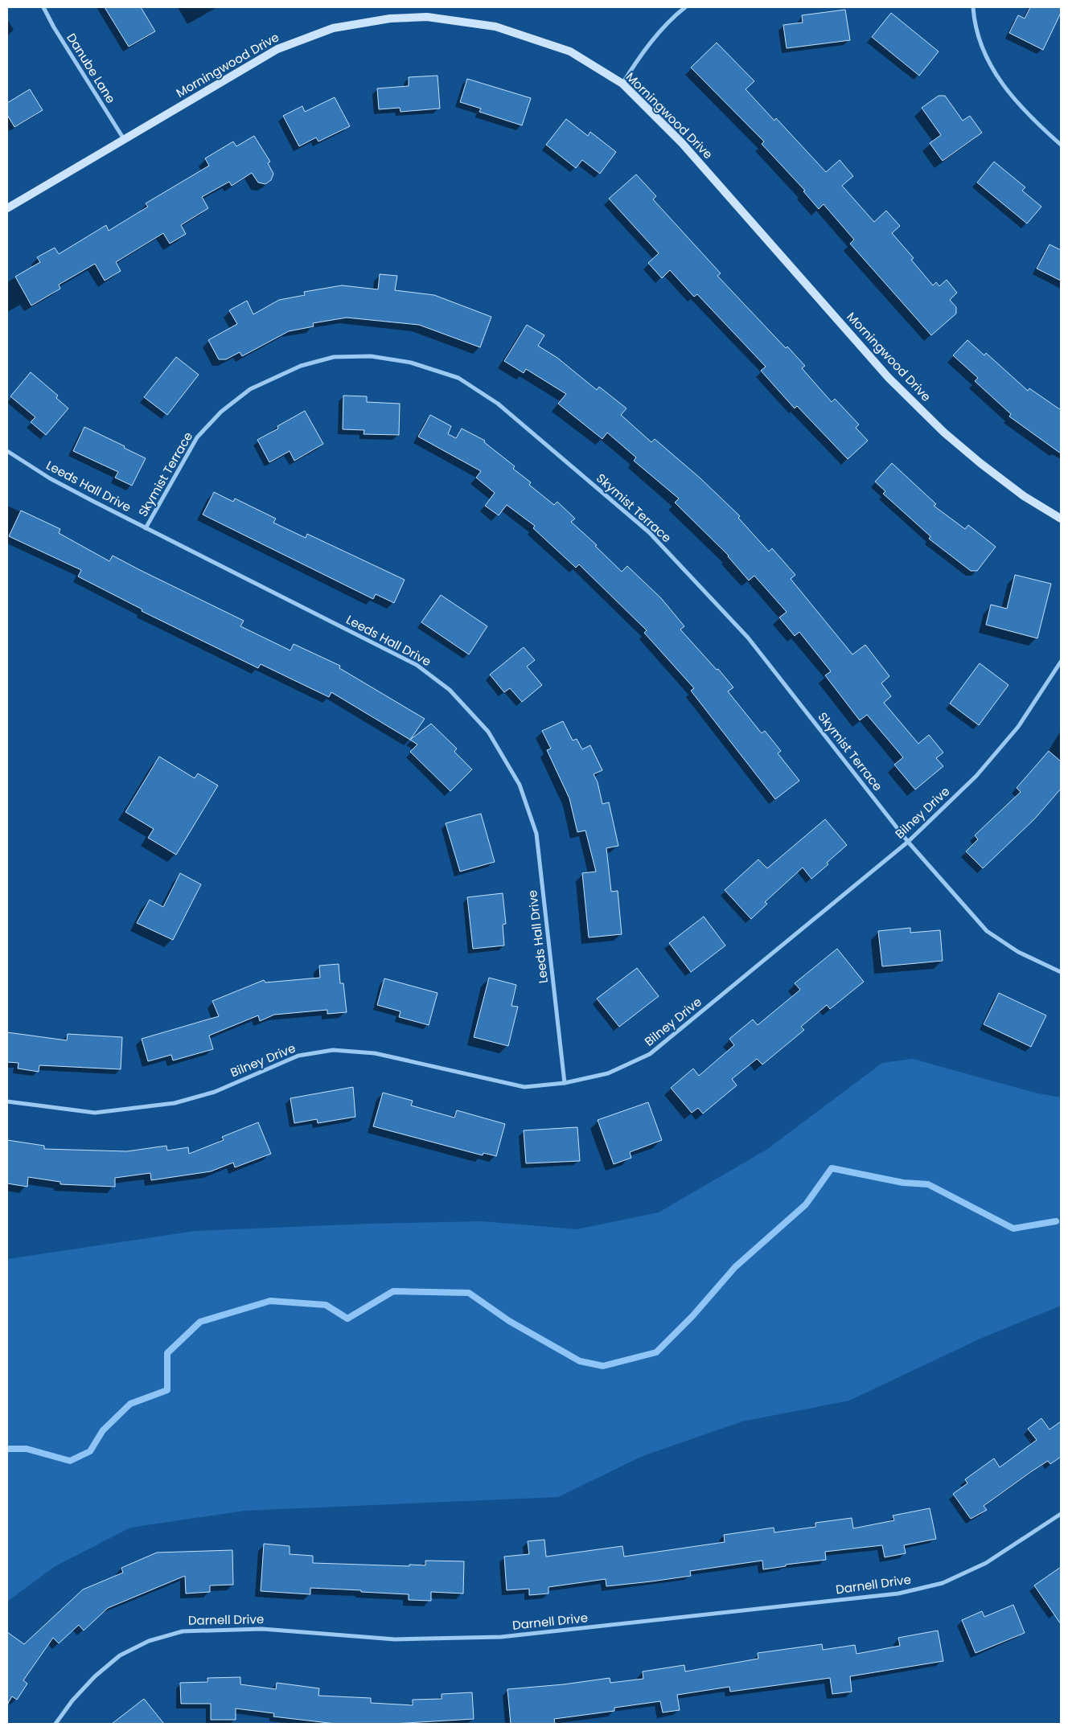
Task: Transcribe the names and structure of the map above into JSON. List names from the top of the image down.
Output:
{
  "streets": {
    "street": [
      "Morningwood Drive",
      "Danube Lane",
      "Skymist Terrace",
      "Leeds Hall Drive",
      "Bilney Drive",
      "Darnell Drive"
    ]
  },
  "crossings": [
    ["Morningwood Drive", "Danube Lane"],
    ["Skymist Terrace", "Leeds Hall Drive"],
    ["Skymist Terrace", "Bilney Drive"],
    ["Leeds Hall Drive", "Bilney Drive"]
  ]
}
